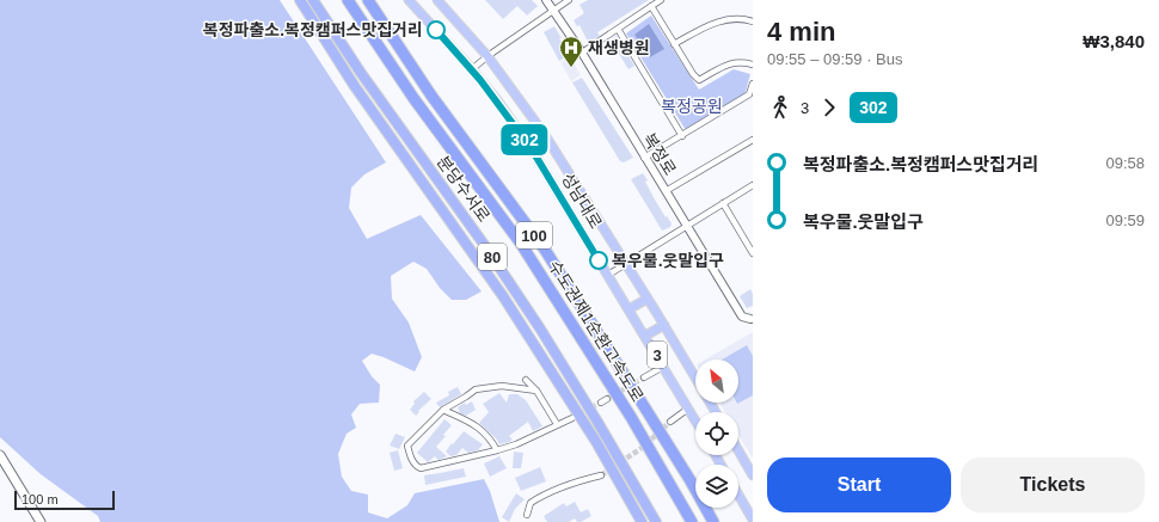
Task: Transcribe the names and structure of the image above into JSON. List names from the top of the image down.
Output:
{
  "streets": {
    "highway": [
      "분당수서로",
      "100",
      "80",
      "수도권제1순환고속도로"
    ],
    "main road": ["성남대로", "3"],
    "street": ["복정로"]
  },
  "parks": ["복정공원"],
  "places": {
    "other": ["복정파출소.복정캠퍼스맛집거리", "복우물.웃말입구"],
    "hospital": ["재생병원"]
  },
  "lines": ["bus line 302"],
  "scale_bar": "100 m",
  "north": "top left",
  "page": {
    "on_map": "302",
    "heading": ["4 min", "09:55 – 09:59 · Bus", "₩3,840"],
    "legs": ["3", "302"],
    "list": [
      {
        "name": "복정파출소.복정캠퍼스맛집거리",
        "value": "09:58"
      },
      {
        "name": "복우물.웃말입구",
        "value": "09:59"
      }
    ],
    "buttons": ["Start", "Tickets"],
    "scale": "100 m"
  }
}
